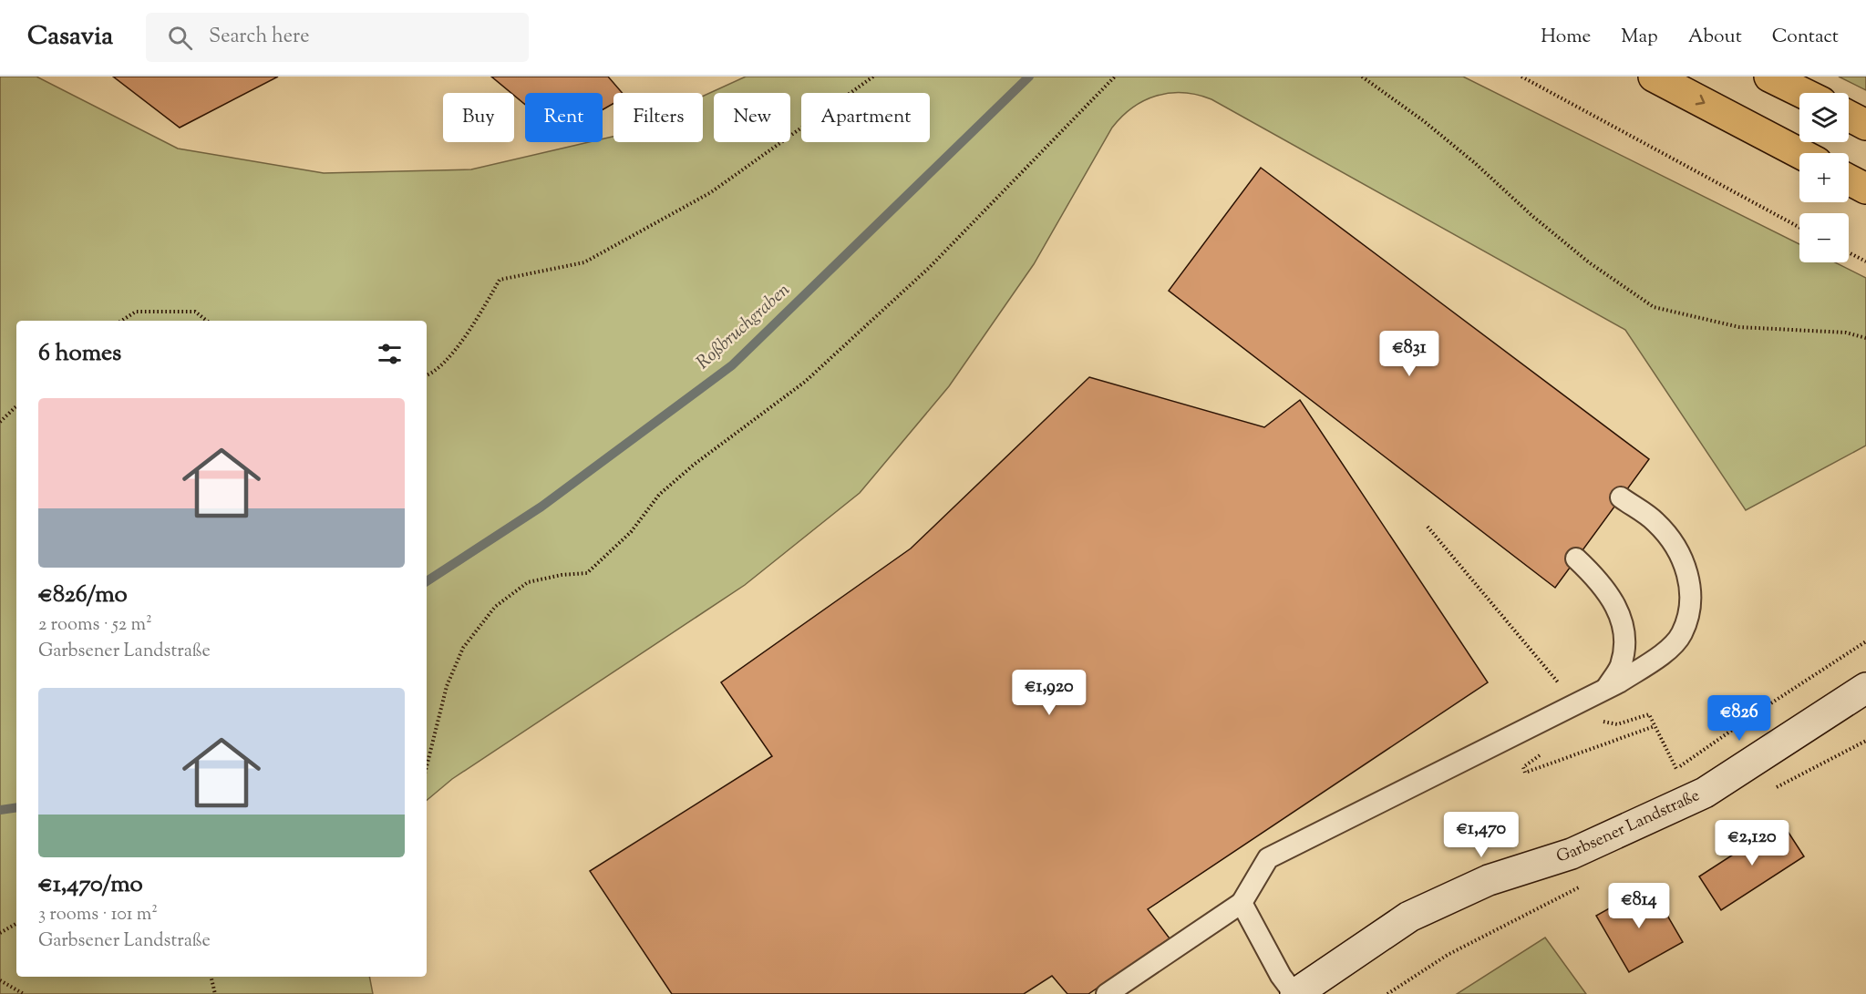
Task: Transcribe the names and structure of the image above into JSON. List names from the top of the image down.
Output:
{
  "streets": {
    "street": ["Garbsener Landstraße"]
  },
  "water": ["Roßbruchgraben"],
  "page": {
    "header": "Casavia",
    "search": "Search here",
    "nav": [
      "Home",
      "Map",
      "About",
      "Contact"
    ],
    "map_buttons": ["+", "−"],
    "chip": [
      "Buy",
      "Rent",
      "Filters",
      "New",
      "Apartment"
    ],
    "heading": "6 homes",
    "price": [
      "€831",
      "€1,920",
      "€826",
      "€1,470",
      "€2,120",
      "€814"
    ],
    "list": [
      {
        "name": "€826/mo",
        "note": "2 rooms · 52 m² · Garbsener Landstraße"
      },
      {
        "name": "€1,470/mo",
        "note": "3 rooms · 101 m² · Garbsener Landstraße"
      }
    ]
  }
}
